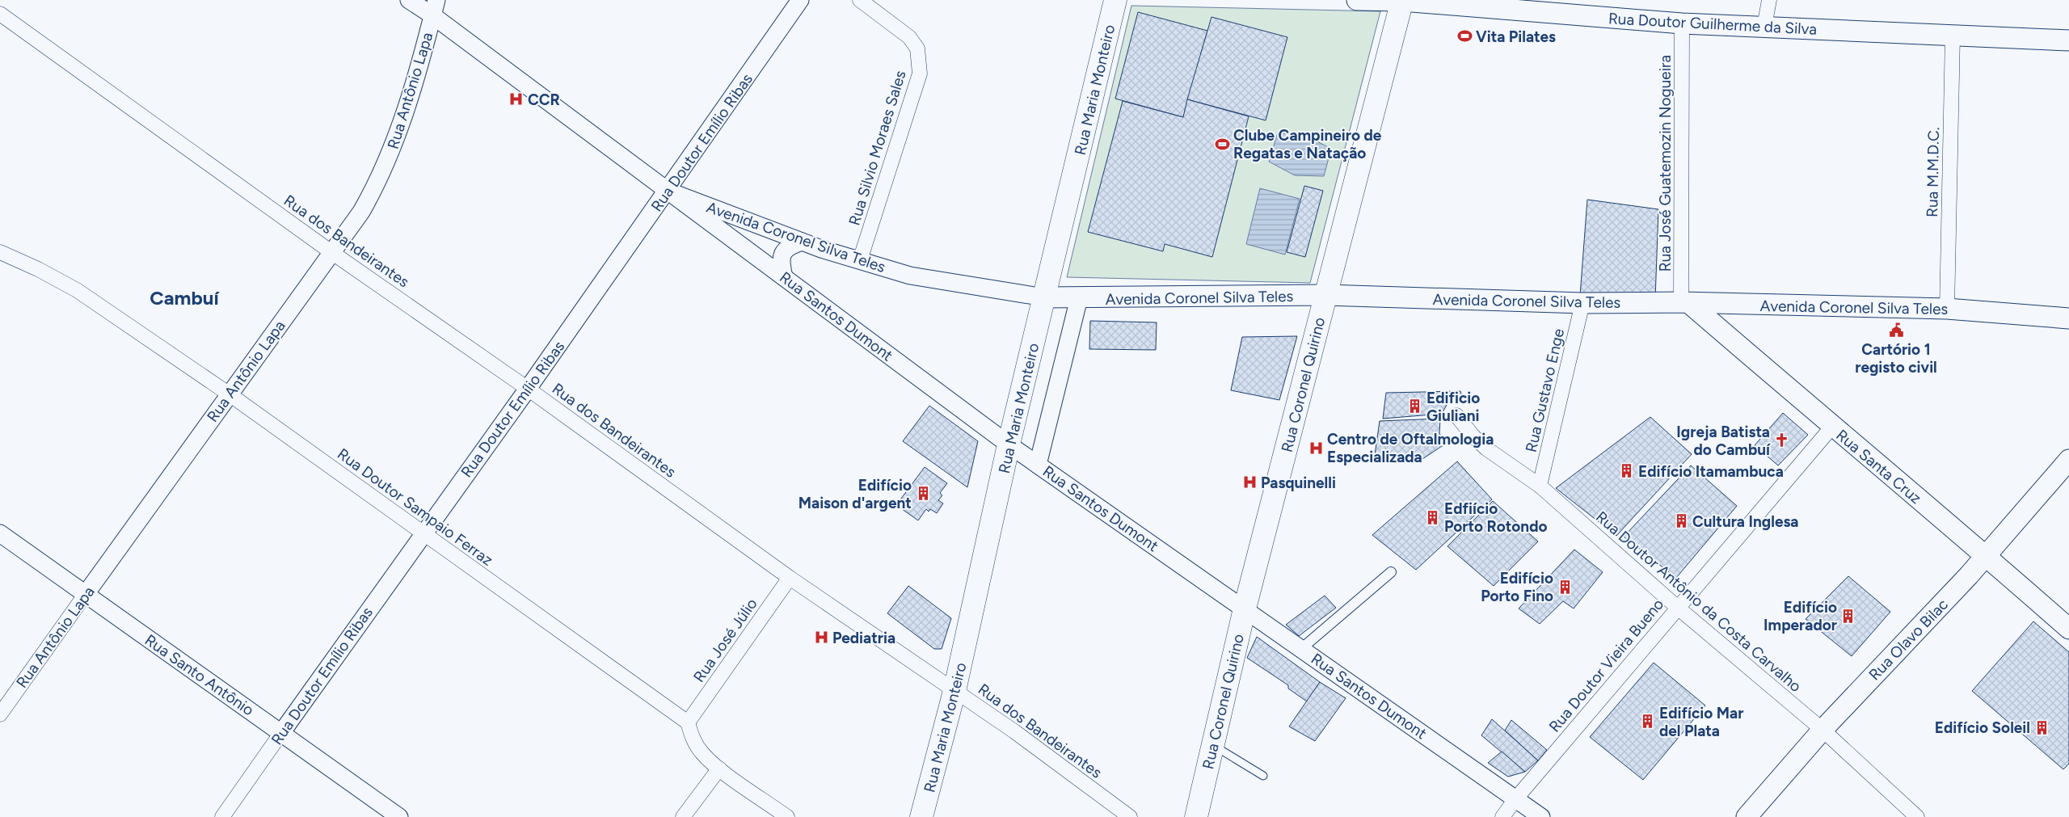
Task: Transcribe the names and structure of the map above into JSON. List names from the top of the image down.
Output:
{
  "streets": {
    "main road": [
      "Rua Doutor Guilherme da Silva",
      "Rua Maria Monteiro",
      "Avenida Coronel Silva Teles",
      "Rua Coronel Quirino",
      "Rua Santa Cruz",
      "Rua Olavo Bilac"
    ],
    "street": [
      "Rua Antônio Lapa",
      "Rua Doutor Emílio Ribas",
      "Rua Silvio Moraes Sales",
      "Rua José Guatemozin Nogueira",
      "Rua M.M.D.C.",
      "Rua dos Bandeirantes",
      "Rua Santos Dumont",
      "Rua Gustavo Enge",
      "Rua Doutor Sampaio Ferraz",
      "Rua Doutor Antônio da Costa Carvalho",
      "Rua José Júlio",
      "Rua Doutor Vieira Bueno",
      "Rua Santo Antônio"
    ]
  },
  "crossings": [
    ["Rua Doutor Guilherme da Silva", "Rua José Guatemozin Nogueira"],
    ["Rua Doutor Guilherme da Silva", "Rua M.M.D.C."],
    ["Rua Doutor Guilherme da Silva", "Rua Coronel Quirino"],
    ["Rua Maria Monteiro", "Avenida Coronel Silva Teles"],
    ["Rua Maria Monteiro", "Rua dos Bandeirantes"],
    ["Rua Maria Monteiro", "Rua Santos Dumont"],
    ["Rua Antônio Lapa", "Avenida Coronel Silva Teles"],
    ["Rua Antônio Lapa", "Rua dos Bandeirantes"],
    ["Rua Antônio Lapa", "Rua Doutor Sampaio Ferraz"],
    ["Rua Antônio Lapa", "Rua Santo Antônio"],
    ["Rua Doutor Emílio Ribas", "Avenida Coronel Silva Teles"],
    ["Rua Doutor Emílio Ribas", "Rua dos Bandeirantes"],
    ["Rua Doutor Emílio Ribas", "Rua Santos Dumont"],
    ["Rua Doutor Emílio Ribas", "Rua Doutor Sampaio Ferraz"],
    ["Rua Doutor Emílio Ribas", "Rua Santo Antônio"],
    ["Rua Silvio Moraes Sales", "Avenida Coronel Silva Teles"],
    ["Rua José Guatemozin Nogueira", "Avenida Coronel Silva Teles"],
    ["Rua José Guatemozin Nogueira", "Rua Santa Cruz"],
    ["Rua M.M.D.C.", "Avenida Coronel Silva Teles"],
    ["Avenida Coronel Silva Teles", "Rua Santos Dumont"],
    ["Avenida Coronel Silva Teles", "Rua Coronel Quirino"],
    ["Avenida Coronel Silva Teles", "Rua Gustavo Enge"],
    ["Avenida Coronel Silva Teles", "Rua Santa Cruz"],
    ["Rua dos Bandeirantes", "Rua José Júlio"],
    ["Rua Santos Dumont", "Rua Coronel Quirino"],
    ["Rua Santos Dumont", "Rua Doutor Vieira Bueno"],
    ["Rua Gustavo Enge", "Rua Doutor Antônio da Costa Carvalho"],
    ["Rua Santa Cruz", "Rua Olavo Bilac"],
    ["Rua Santa Cruz", "Rua Doutor Vieira Bueno"],
    ["Rua Doutor Sampaio Ferraz", "Rua José Júlio"],
    ["Rua Doutor Antônio da Costa Carvalho", "Rua Olavo Bilac"],
    ["Rua Doutor Antônio da Costa Carvalho", "Rua Doutor Vieira Bueno"]
  ],
  "districts": ["Cambuí"],
  "places": {
    "sports": ["Vita Pilates", "Clube Campineiro de Regatas e Natação"],
    "hospital": [
      "CCR",
      "Centro de Oftalmologia Especializada",
      "Pasquinelli",
      "Pediatria"
    ],
    "public building": ["Cartório 1 registo civil"],
    "building": [
      "Edificio Giuliani",
      "Edifício Itamambuca",
      "Edifício Maison d'argent",
      "Edfiício Porto Rotondo",
      "Cultura Inglesa",
      "Edifício Porto Fino",
      "Edifício Imperador",
      "Edifício Mar del Plata",
      "Edifício Soleil"
    ],
    "church": ["Igreja Batista do Cambuí"]
  }
}
